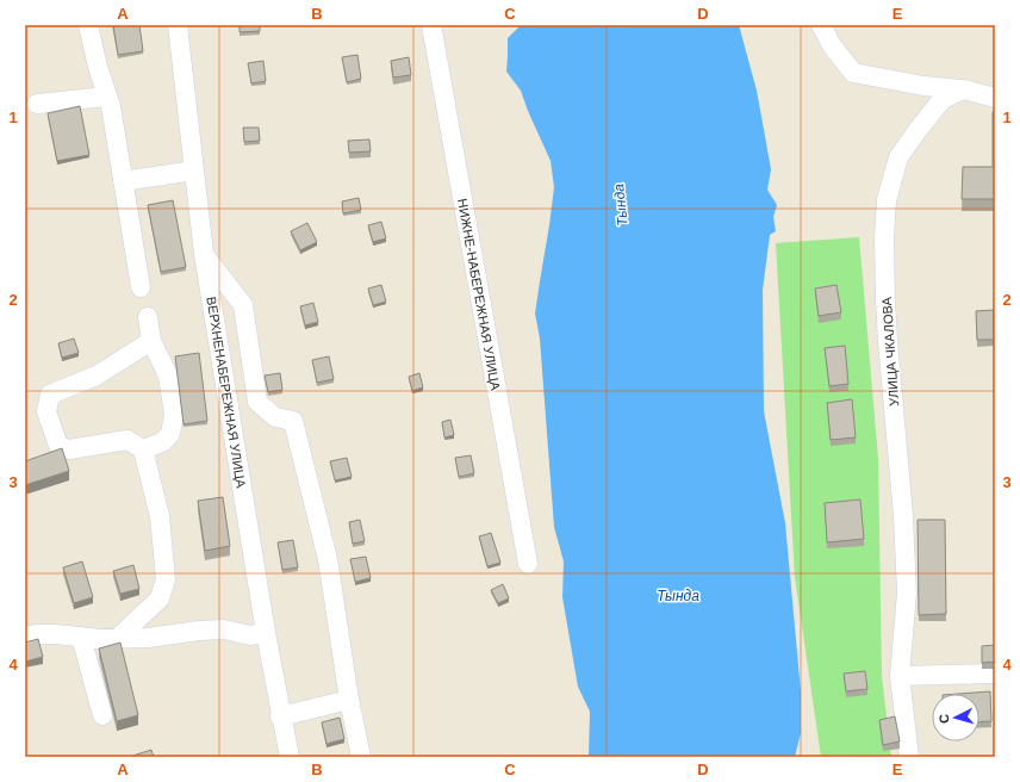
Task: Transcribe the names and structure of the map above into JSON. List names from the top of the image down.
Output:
{
  "streets": {
    "street": ["НИЖНЕ-НАБЕРЕЖНАЯ УЛИЦА", "УЛИЦА ЧКАЛОВА", "ВЕРХНЕНАБЕРЕЖНАЯ УЛИЦА"]
  },
  "water": ["Тында"],
  "north": "left",
  "grid": {
    "columns": [
      "A",
      "B",
      "C",
      "D",
      "E"
    ],
    "rows": [
      "1",
      "2",
      "3",
      "4"
    ]
  }
}
